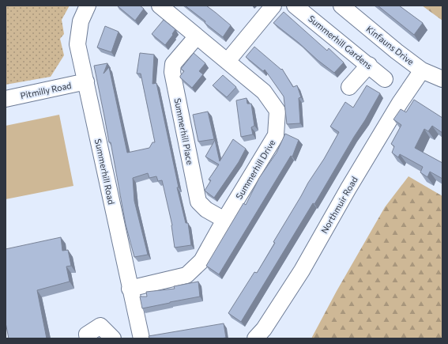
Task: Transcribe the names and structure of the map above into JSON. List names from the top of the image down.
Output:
{
  "streets": {
    "street": [
      "Summerhill Gardens",
      "Kinfauns Drive",
      "Pitmilly Road",
      "Summerhill Place",
      "Summerhill Drive",
      "Summerhill Road",
      "Northmuir Road"
    ]
  },
  "crossings": [
    ["Kinfauns Drive", "Northmuir Road"],
    ["Pitmilly Road", "Summerhill Road"],
    ["Summerhill Place", "Summerhill Drive"],
    ["Summerhill Drive", "Summerhill Road"]
  ]
}
